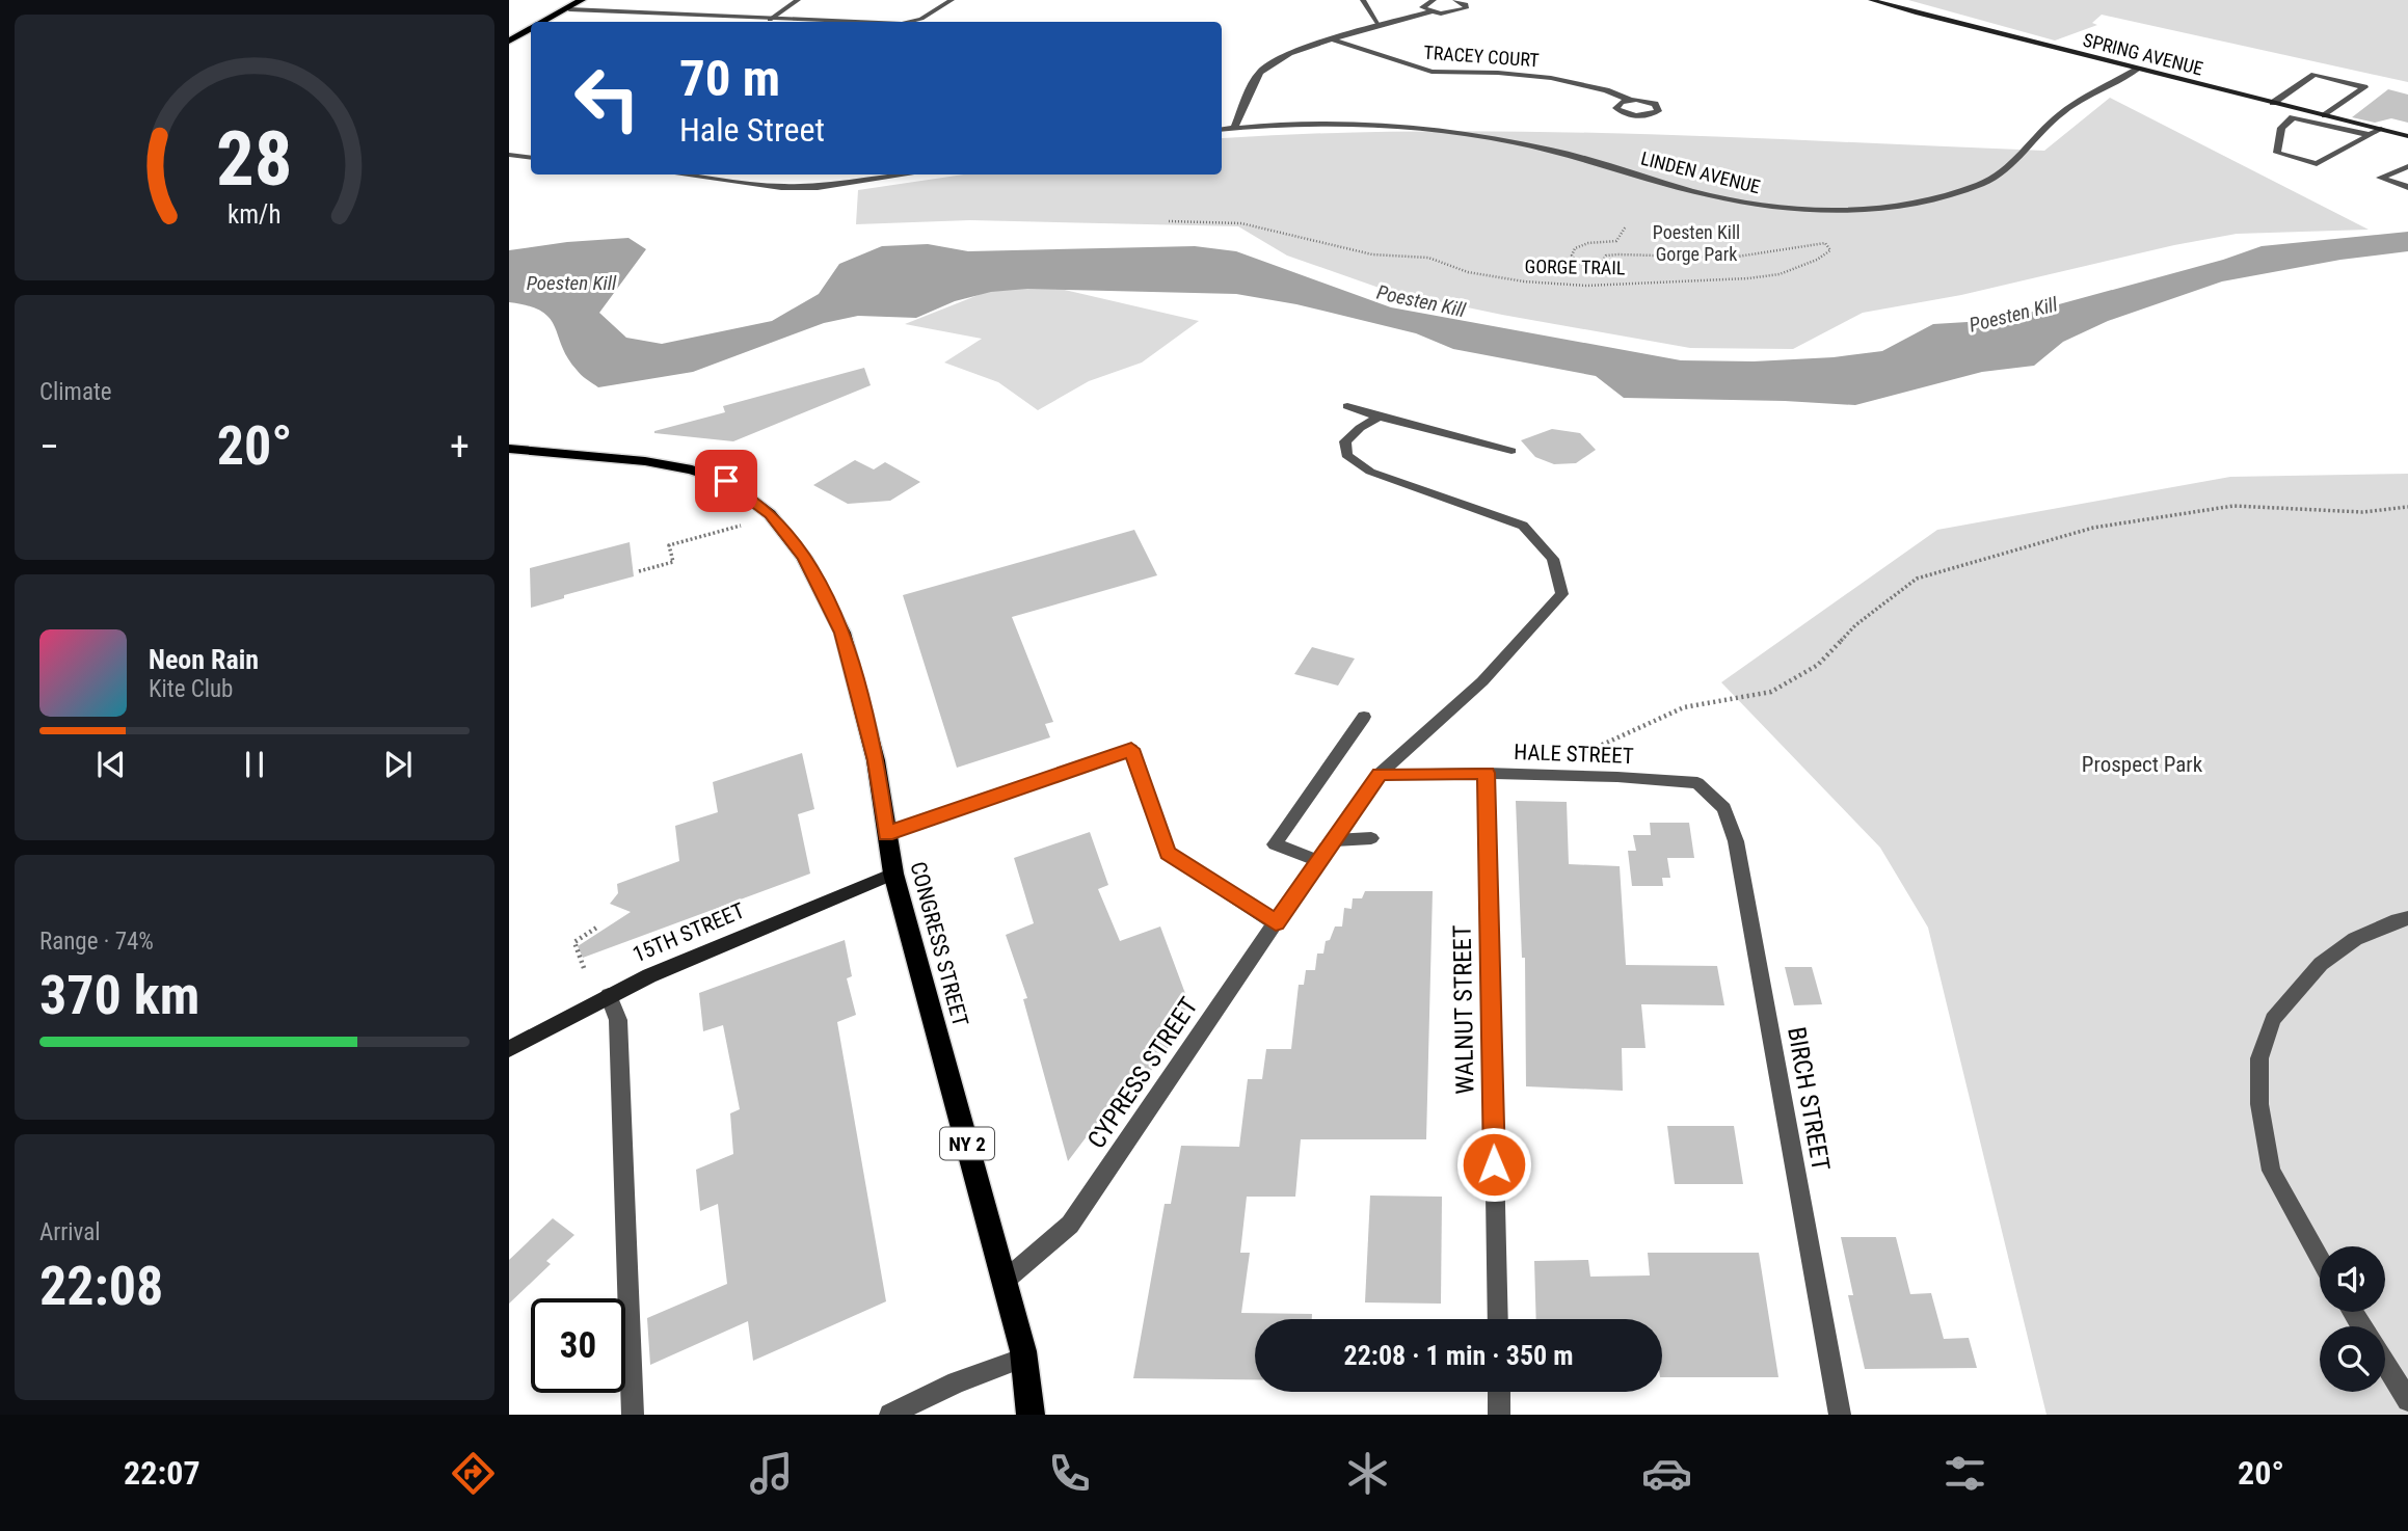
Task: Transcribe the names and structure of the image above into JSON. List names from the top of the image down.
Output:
{
  "streets": {
    "main road": ["CONGRESS STREET", "NY 2"],
    "street": [
      "SPRING AVENUE",
      "TRACEY COURT",
      "LINDEN AVENUE",
      "HALE STREET",
      "15TH STREET",
      "WALNUT STREET",
      "CYPRESS STREET",
      "BIRCH STREET"
    ],
    "path": ["GORGE TRAIL"]
  },
  "crossings": [
    ["SPRING AVENUE", "LINDEN AVENUE"],
    ["HALE STREET", "WALNUT STREET"],
    ["HALE STREET", "BIRCH STREET"],
    ["15TH STREET", "CONGRESS STREET"],
    ["CONGRESS STREET", "CYPRESS STREET"]
  ],
  "water": ["Poesten Kill"],
  "parks": ["Poesten Kill Gorge Park", "Prospect Park"],
  "page": {
    "turn": ["70 m", "Hale Street"],
    "tile": [
      "Climate",
      ["Range · 74%", "370 km"],
      ["Arrival", "22:08"]
    ],
    "heat": ["−", "20°", "+"],
    "song": ["Neon Rain", "Kite Club"],
    "limit": "30",
    "trip": "22:08 · 1 min · 350 m",
    "tabs": ["22:07", "20°"],
    "gauge": ["28", "km/h"]
  }
}
